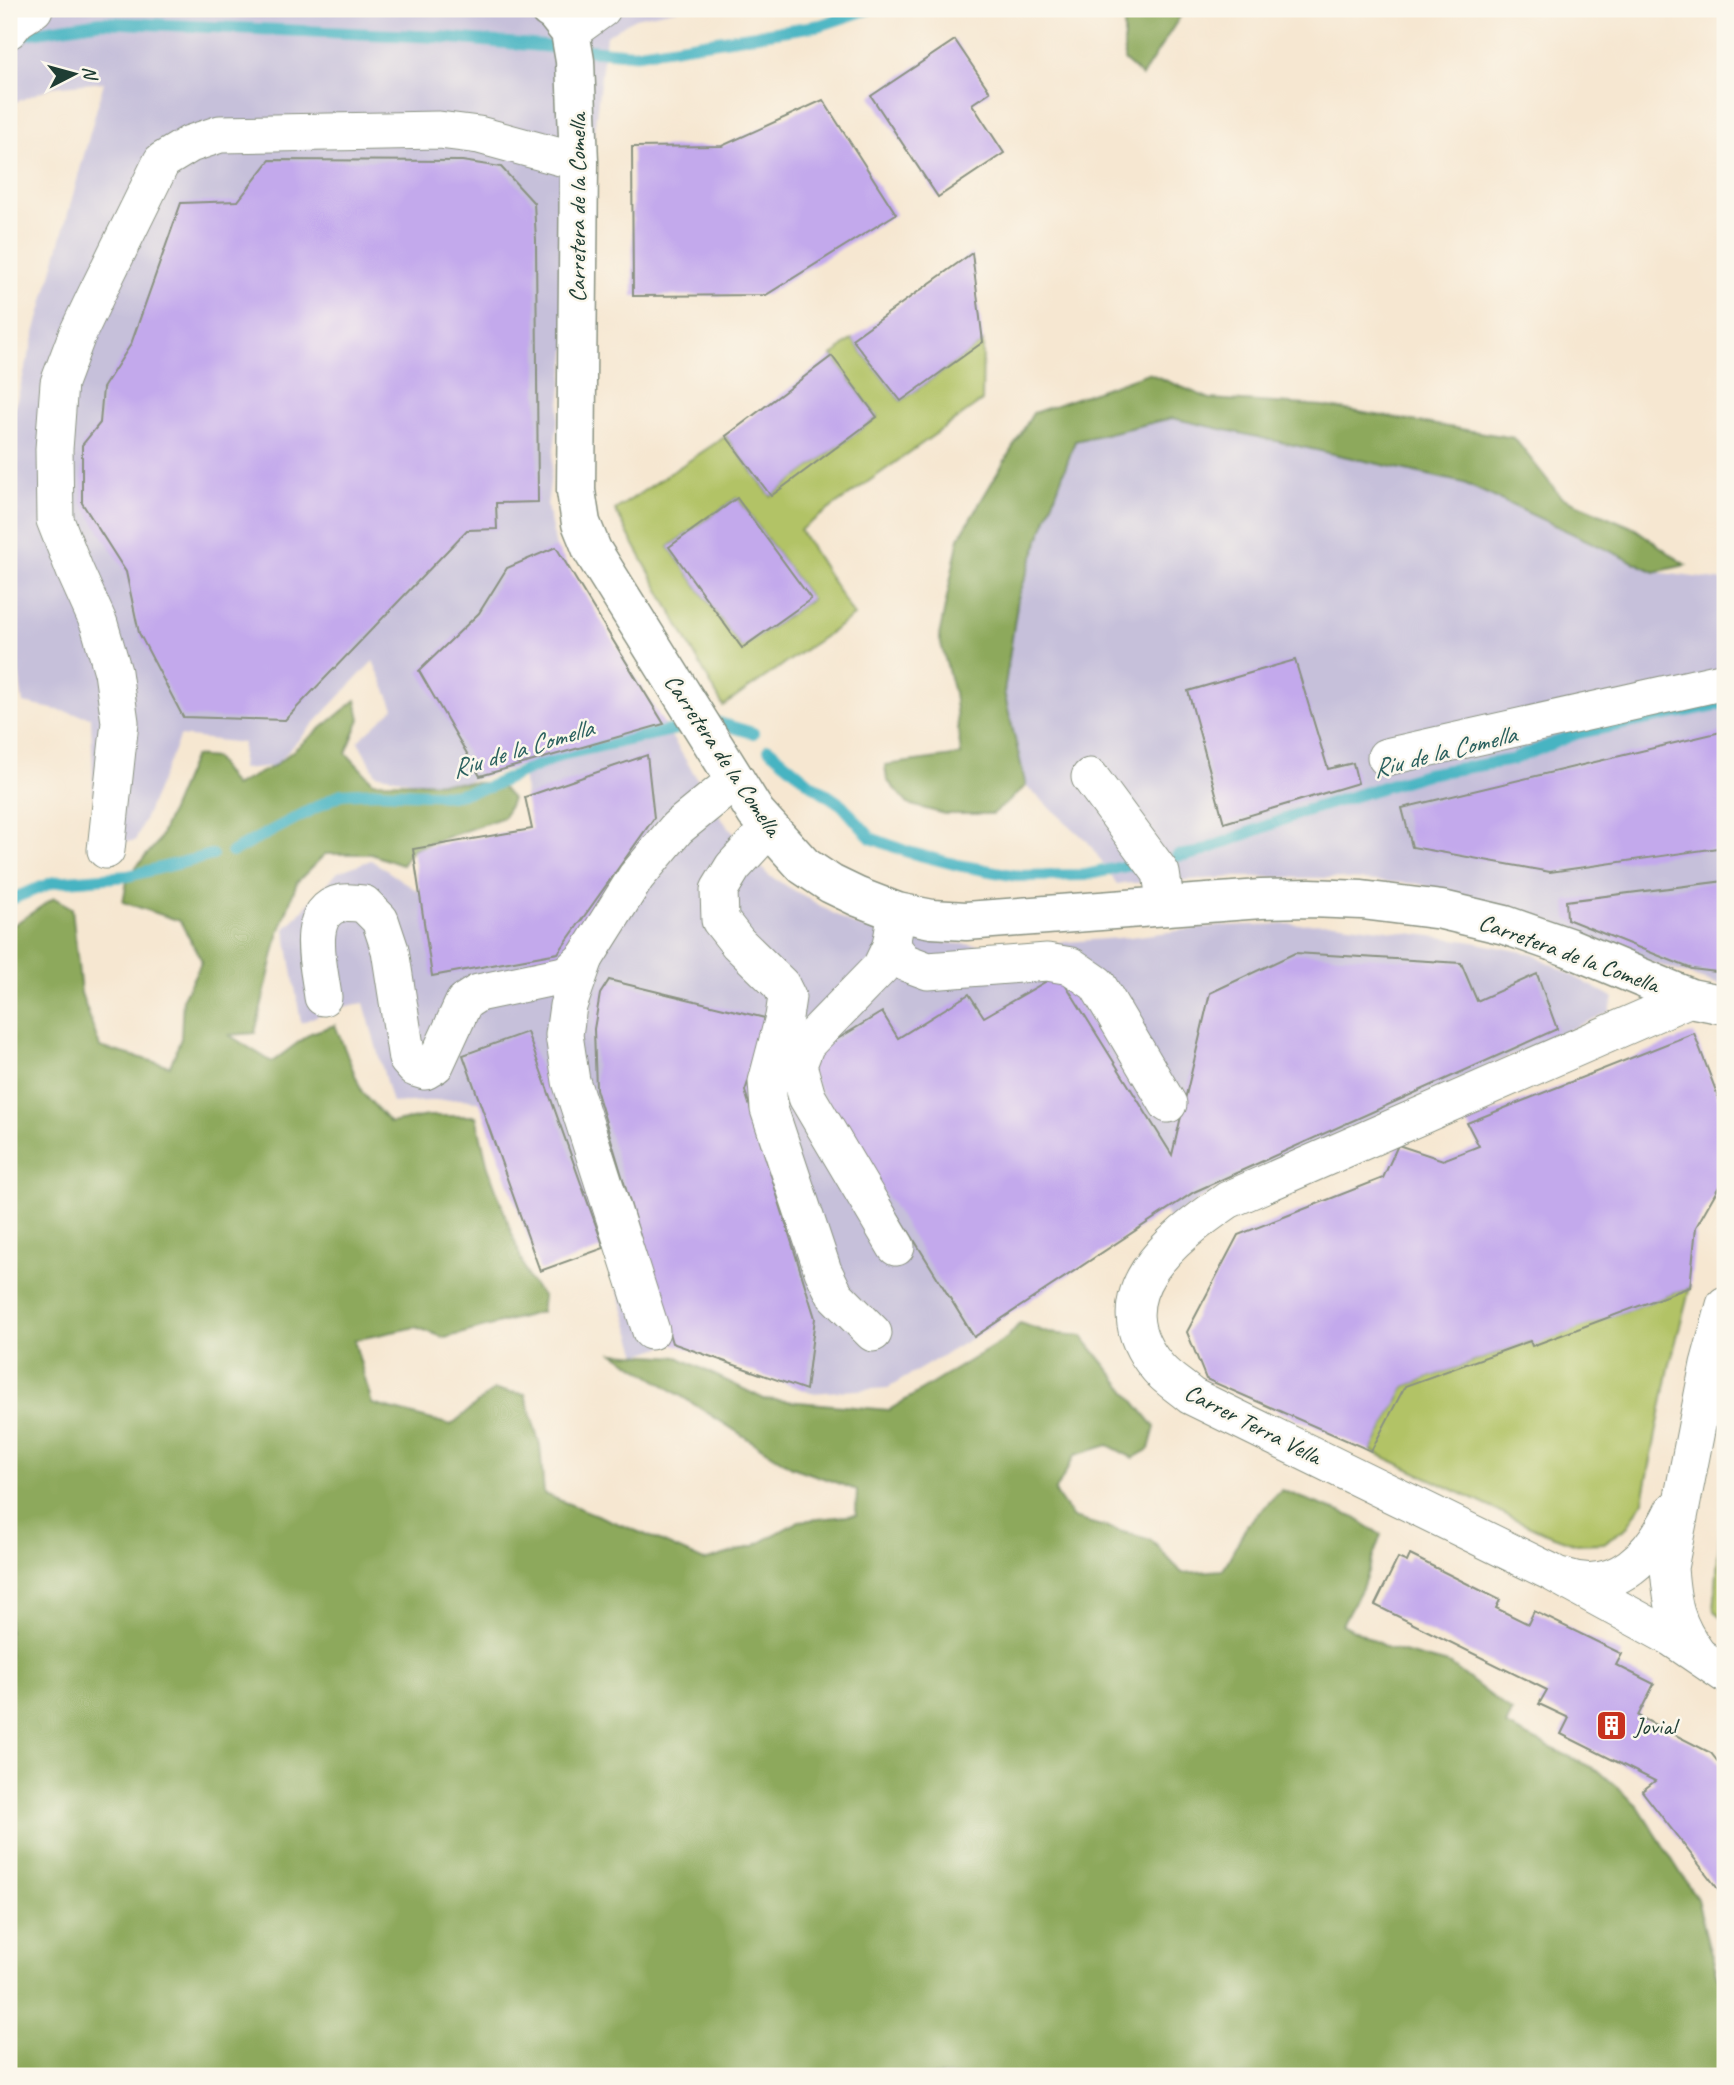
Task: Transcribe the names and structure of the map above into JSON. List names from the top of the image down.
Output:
{
  "streets": {
    "main road": ["Carretera de la Comella"],
    "street": ["Carrer Terra Vella"]
  },
  "crossings": [
    ["Carretera de la Comella", "Carrer Terra Vella"]
  ],
  "water": ["Riu de la Comella"],
  "places": {
    "building": ["Jovial"]
  },
  "north": "right"
}
